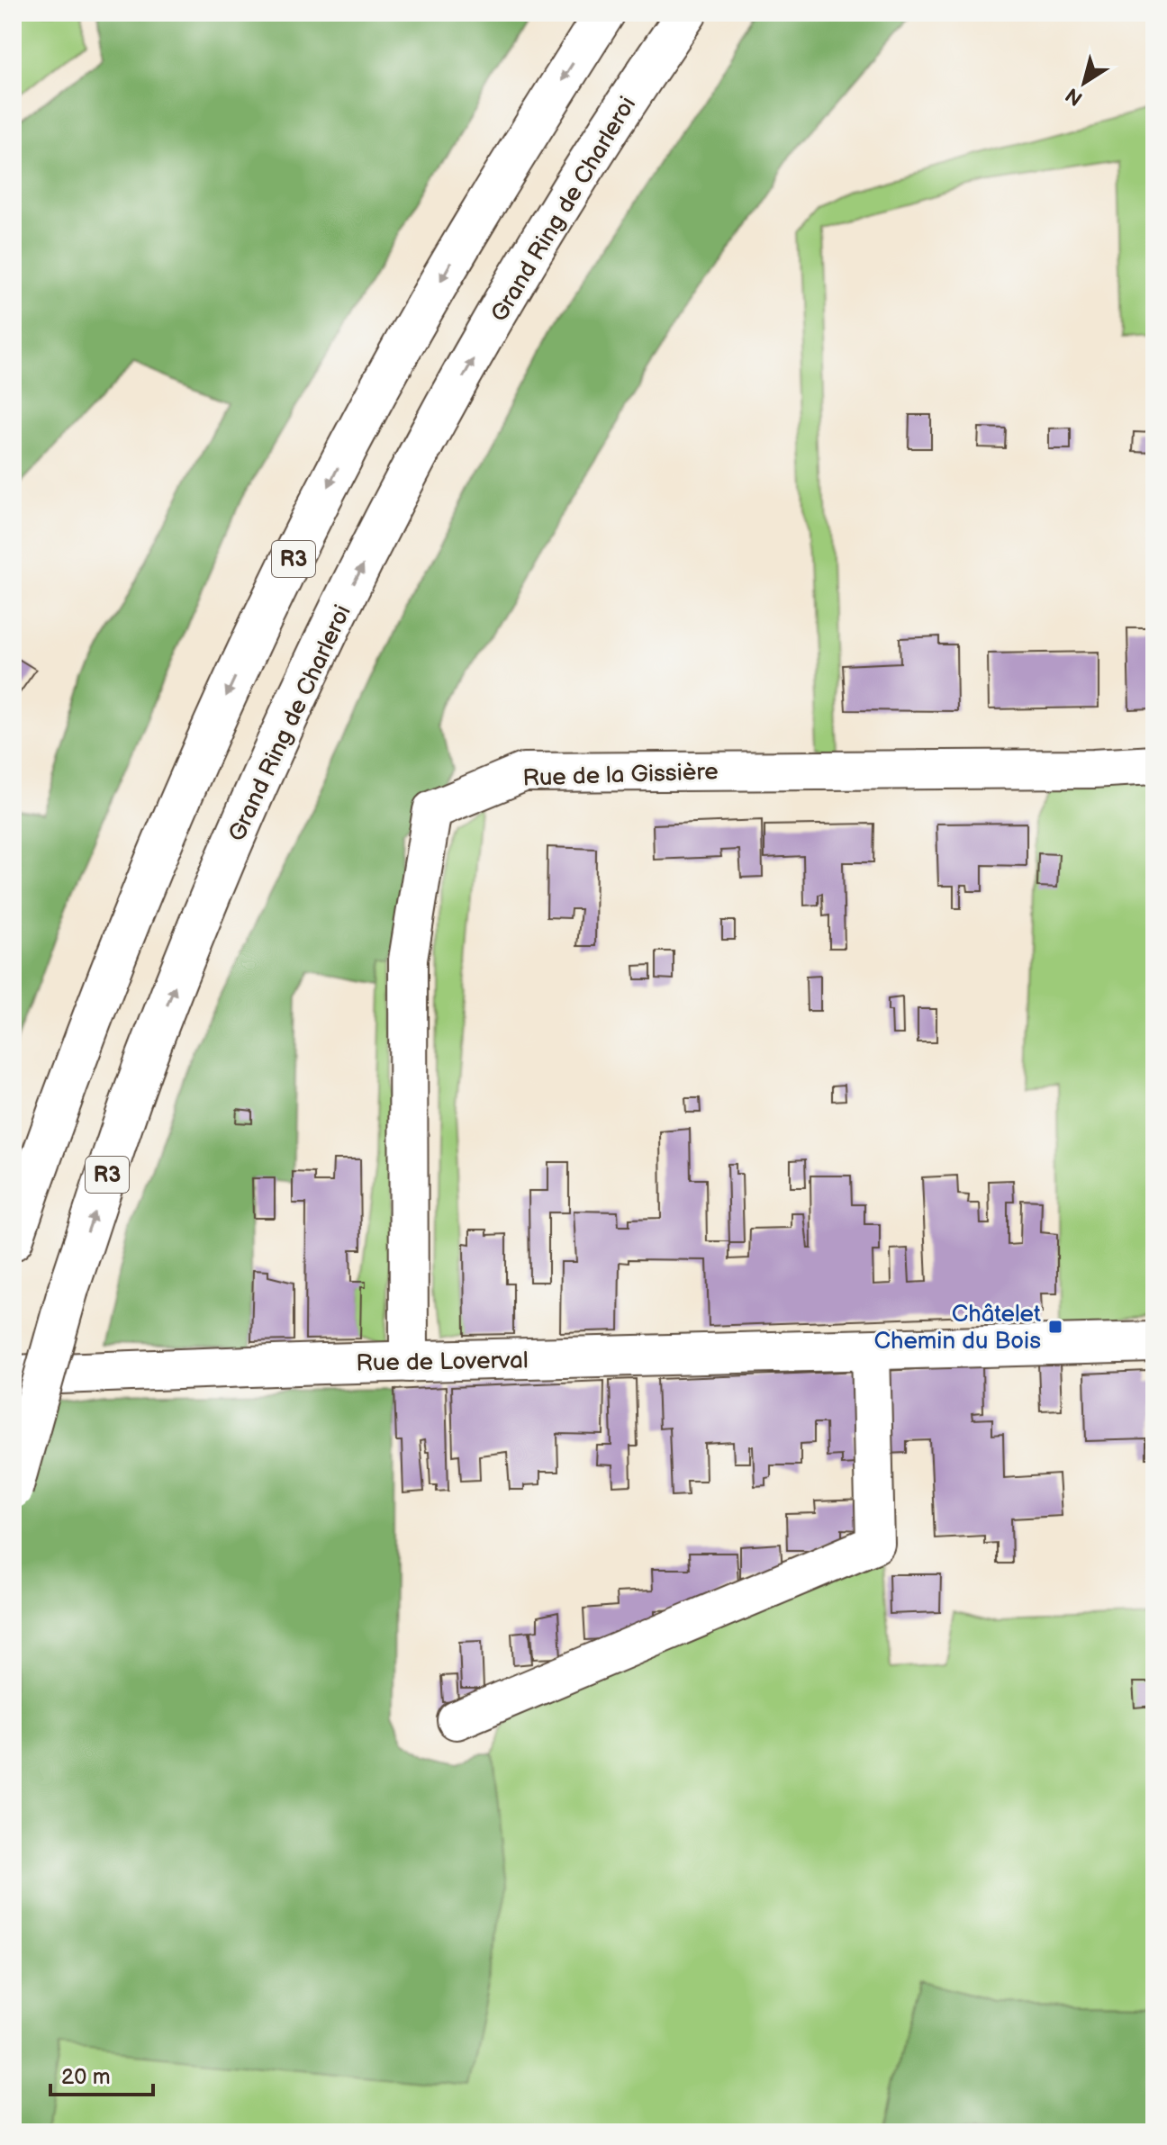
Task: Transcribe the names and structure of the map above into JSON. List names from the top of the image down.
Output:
{
  "streets": {
    "main road": ["Grand Ring de Charleroi", "R3", "Rue de Loverval"],
    "street": ["Rue de la Gissière"]
  },
  "crossings": [
    ["Rue de la Gissière", "Rue de Loverval"]
  ],
  "places": {
    "transit": ["Châtelet Chemin du Bois"]
  },
  "scale_bar": "20 m",
  "north": "bottom left"
}
